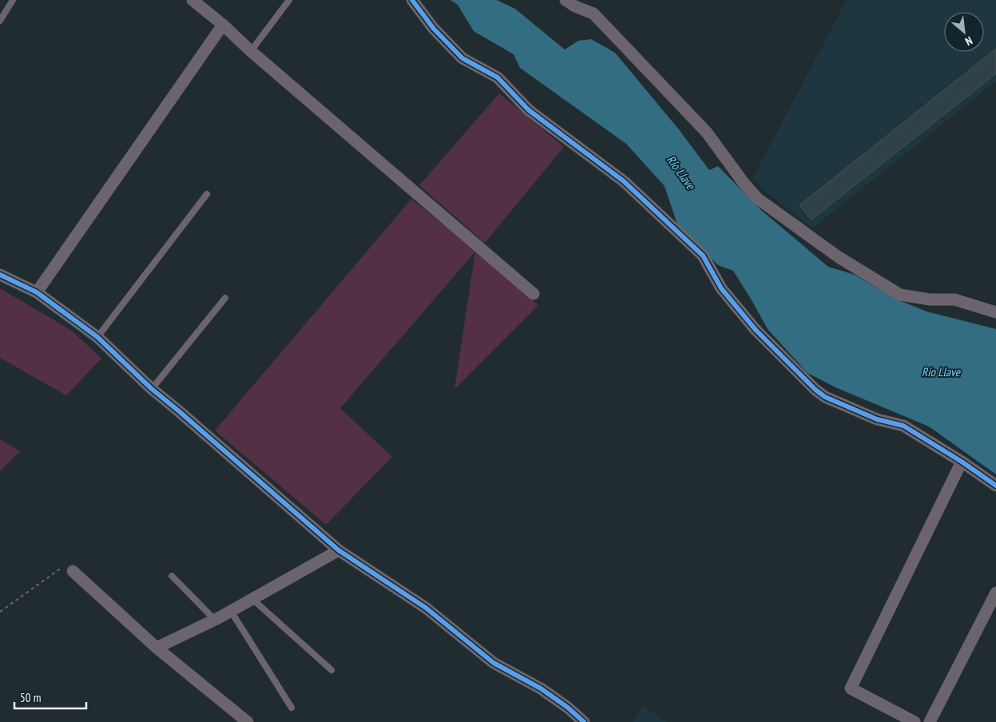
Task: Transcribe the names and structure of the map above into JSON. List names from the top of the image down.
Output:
{
  "water": ["Río Llave"],
  "scale_bar": "50 m",
  "north": "bottom right"
}
